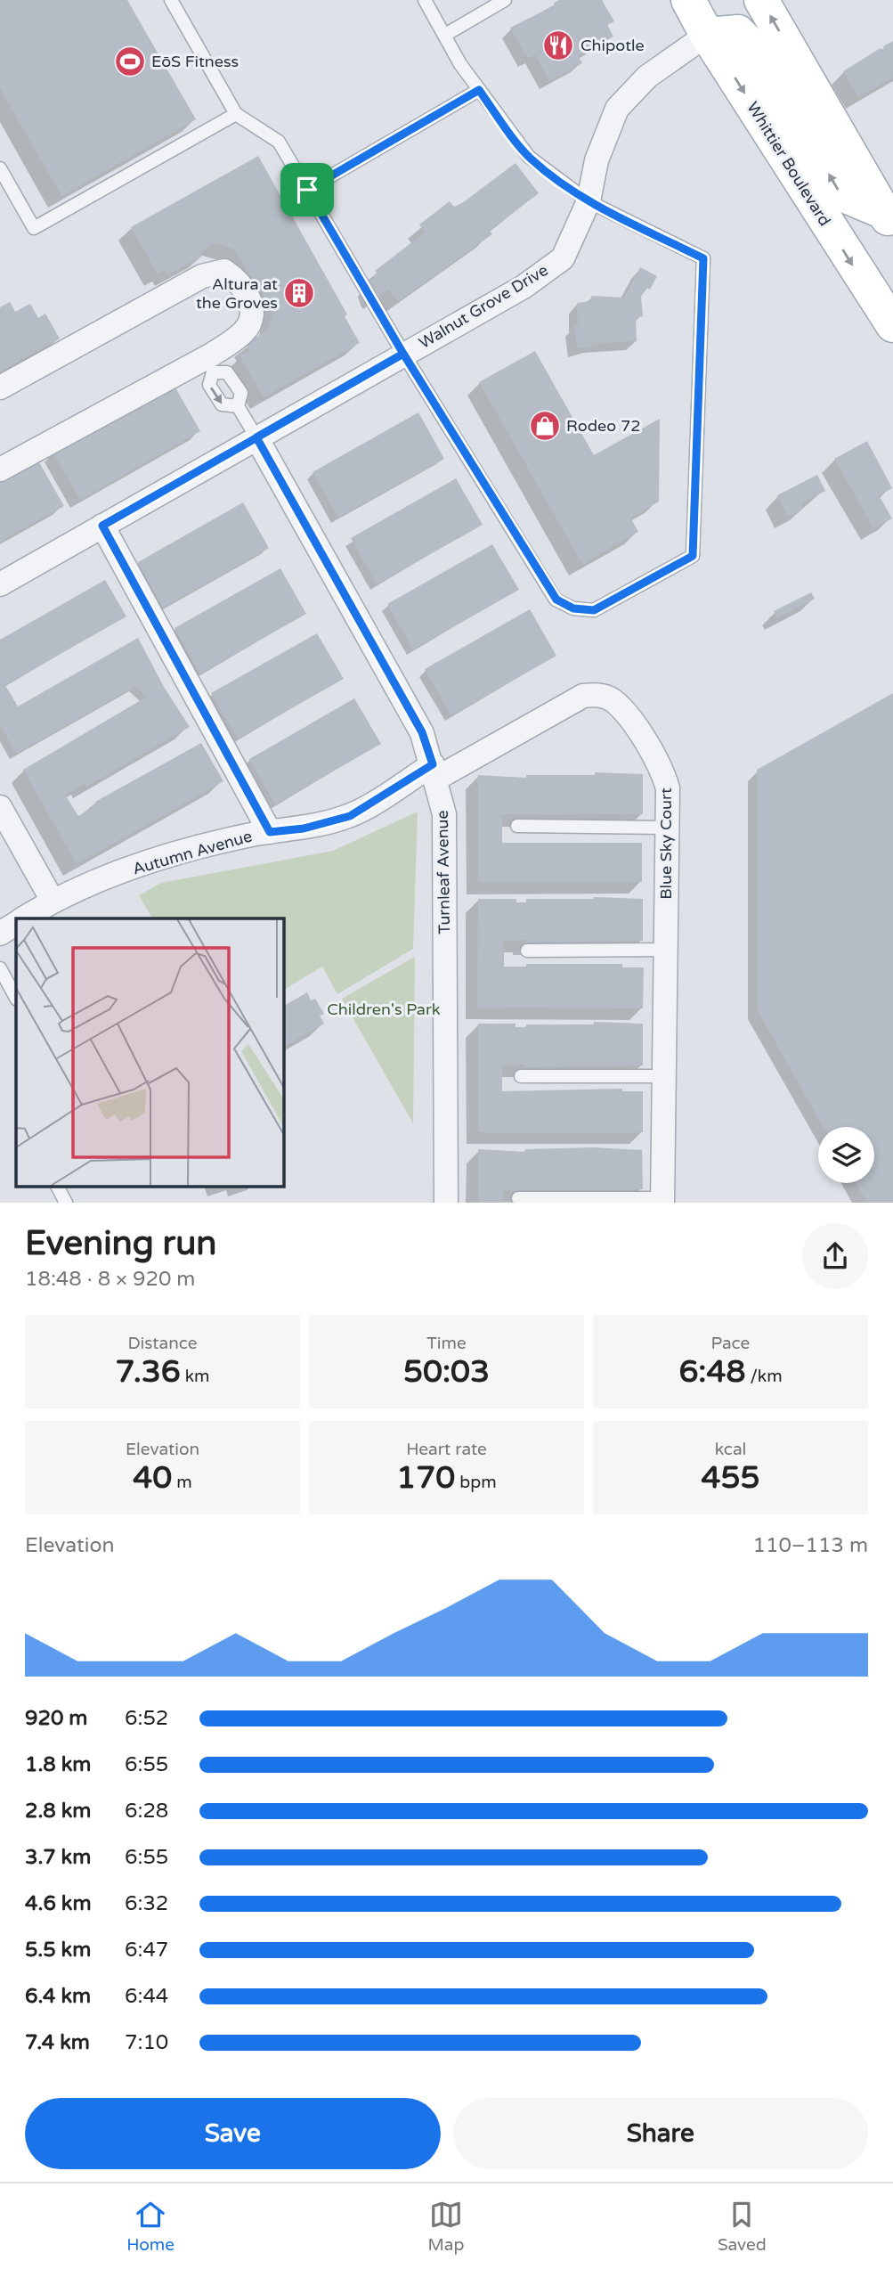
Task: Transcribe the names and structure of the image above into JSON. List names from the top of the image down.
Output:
{
  "streets": {
    "main road": ["Whittier Boulevard"],
    "street": [
      "Walnut Grove Drive",
      "Blue Sky Court",
      "Autumn Avenue",
      "Turnleaf Avenue"
    ]
  },
  "crossings": [
    ["Whittier Boulevard", "Walnut Grove Drive"],
    ["Walnut Grove Drive", "Turnleaf Avenue"],
    ["Blue Sky Court", "Autumn Avenue"],
    ["Blue Sky Court", "Turnleaf Avenue"],
    ["Autumn Avenue", "Turnleaf Avenue"]
  ],
  "parks": ["Children's Park"],
  "places": {
    "restaurant": ["Chipotle"],
    "sports": ["EōS Fitness"],
    "building": ["Altura at the Groves"],
    "shop": ["Rodeo 72"]
  },
  "page": {
    "heading": ["Evening run", "18:48 · 8 × 920 m"],
    "stats": [
      ["Distance", "7.36 km"],
      ["Time", "50:03"],
      ["Pace", "6:48 /km"],
      ["Elevation", "40 m"],
      ["Heart rate", "170 bpm"],
      ["kcal", "455"]
    ],
    "chart": ["Elevation", "110–113 m"],
    "list": [
      {
        "name": "920 m",
        "note": "6:52"
      },
      {
        "name": "1.8 km",
        "note": "6:55"
      },
      {
        "name": "2.8 km",
        "note": "6:28"
      },
      {
        "name": "3.7 km",
        "note": "6:55"
      },
      {
        "name": "4.6 km",
        "note": "6:32"
      },
      {
        "name": "5.5 km",
        "note": "6:47"
      },
      {
        "name": "6.4 km",
        "note": "6:44"
      },
      {
        "name": "7.4 km",
        "note": "7:10"
      }
    ],
    "buttons": ["Save", "Share"],
    "tabs": ["Home", "Map", "Saved"]
  }
}
